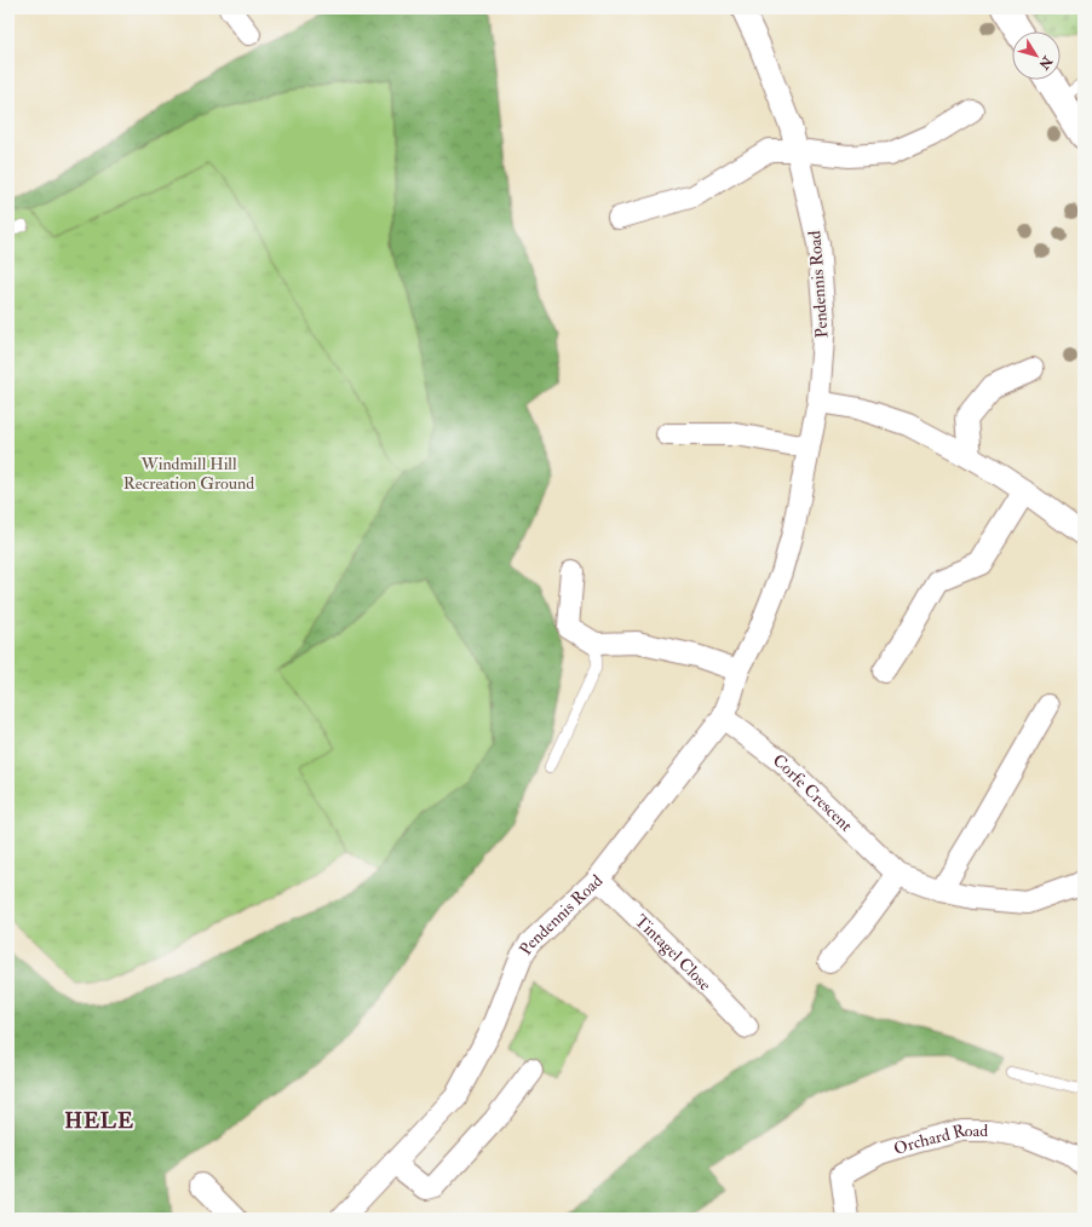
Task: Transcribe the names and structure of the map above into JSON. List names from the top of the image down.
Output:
{
  "streets": {
    "street": [
      "Pendennis Road",
      "Corfe Crescent",
      "Tintagel Close",
      "Orchard Road"
    ]
  },
  "crossings": [
    ["Pendennis Road", "Corfe Crescent"],
    ["Pendennis Road", "Tintagel Close"]
  ],
  "districts": ["HELE"],
  "parks": ["Windmill Hill Recreation Ground"],
  "north": "bottom right"
}
